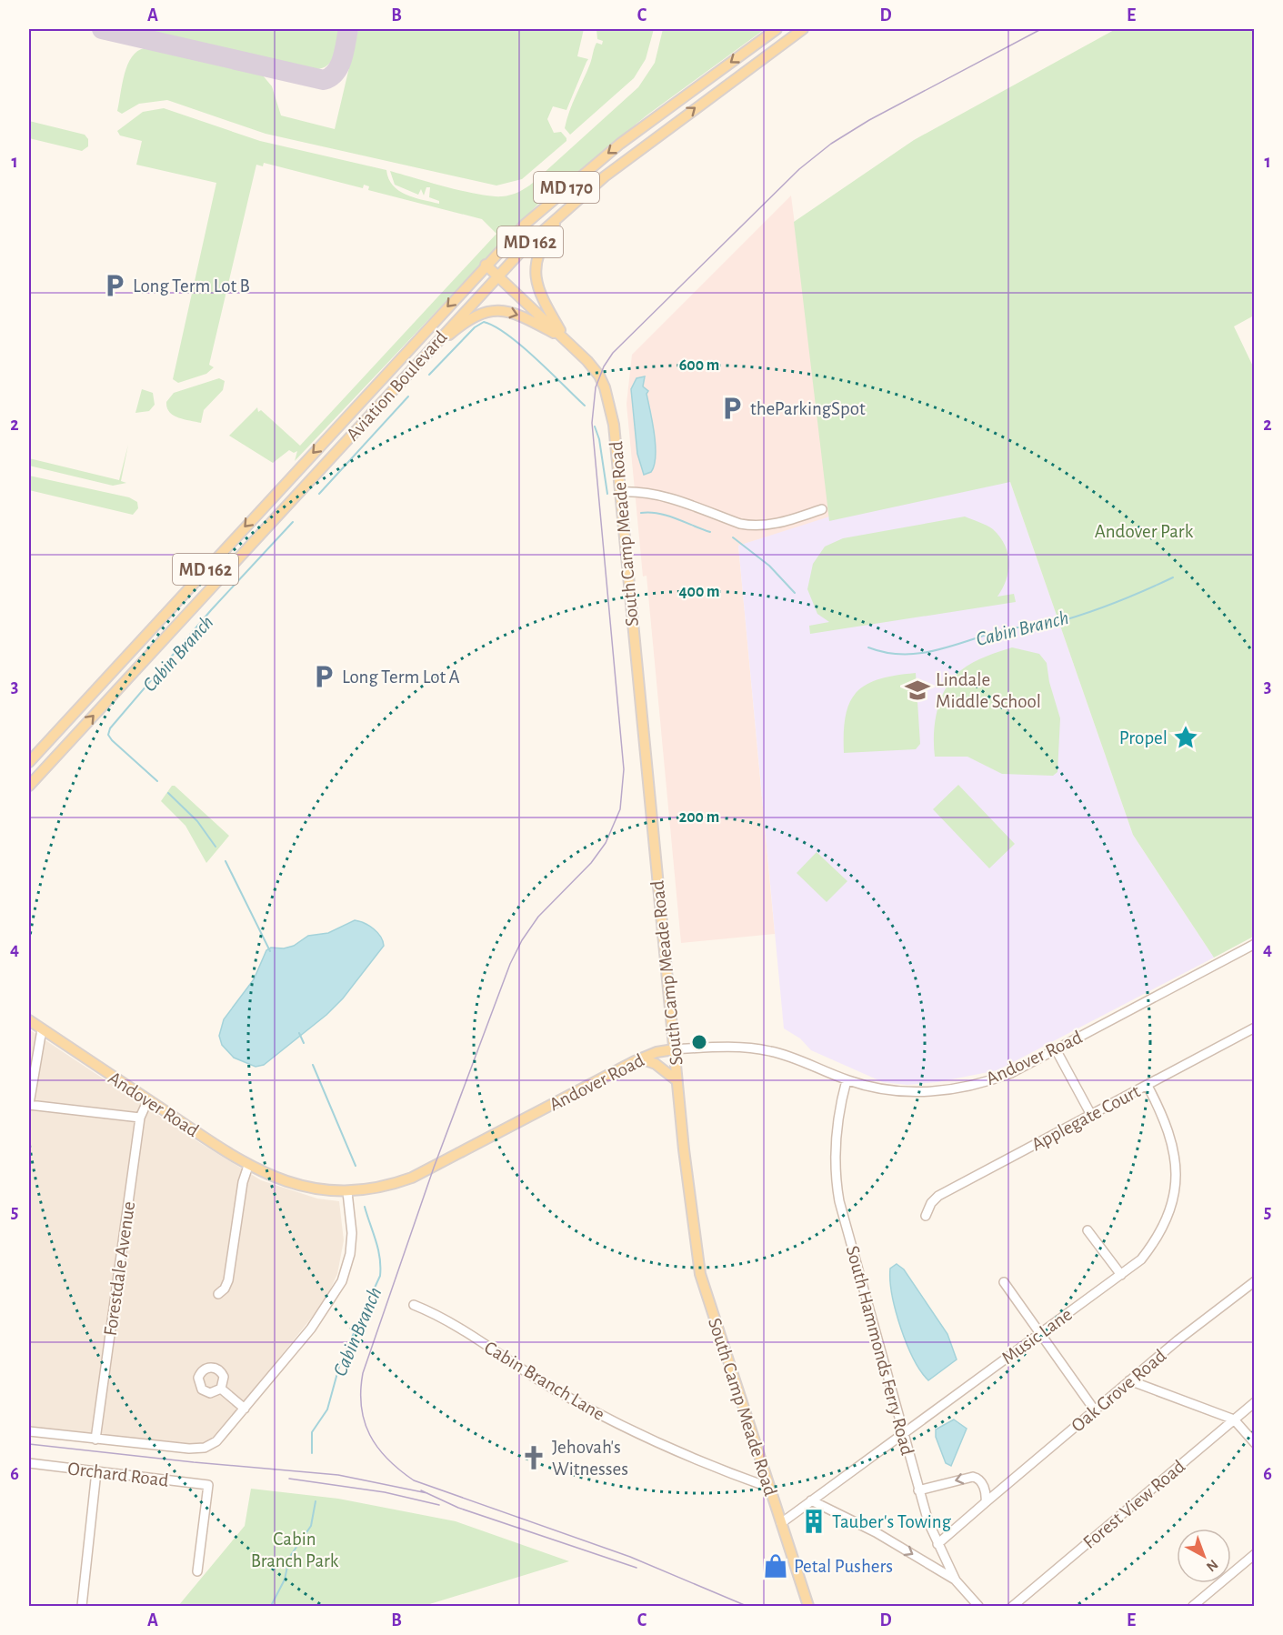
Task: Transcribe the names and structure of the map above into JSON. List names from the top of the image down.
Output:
{
  "streets": {
    "main road": [
      "MD 170",
      "MD 162",
      "Aviation Boulevard",
      "South Camp Meade Road",
      "Andover Road"
    ],
    "street": [
      "Applegate Court",
      "Forestdale Avenue",
      "Music Lane",
      "South Hammonds Ferry Road",
      "Cabin Branch Lane",
      "Oak Grove Road",
      "Orchard Road",
      "Forest View Road"
    ]
  },
  "crossings": [
    ["MD 170", "Aviation Boulevard"],
    ["MD 170", "South Camp Meade Road"],
    ["South Camp Meade Road", "Andover Road"],
    ["South Camp Meade Road", "Music Lane"],
    ["South Camp Meade Road", "Cabin Branch Lane"],
    ["Andover Road", "Forestdale Avenue"],
    ["Andover Road", "South Hammonds Ferry Road"],
    ["Applegate Court", "Music Lane"],
    ["Music Lane", "South Hammonds Ferry Road"],
    ["South Hammonds Ferry Road", "Oak Grove Road"]
  ],
  "water": ["Cabin Branch"],
  "parks": ["Andover Park", "Cabin Branch Park"],
  "places": {
    "parking": ["Long Term Lot B", "theParkingSpot", "Long Term Lot A"],
    "school or university": ["Lindale Middle School"],
    "place": ["Propel"],
    "church": ["Jehovah's Witnesses"],
    "building": ["Tauber's Towing"],
    "shop": ["Petal Pushers"]
  },
  "north": "bottom right",
  "grid": {
    "columns": [
      "A",
      "B",
      "C",
      "D",
      "E"
    ],
    "rows": [
      "1",
      "2",
      "3",
      "4",
      "5",
      "6"
    ]
  },
  "rings": ["600 m", "400 m", "200 m"]
}
